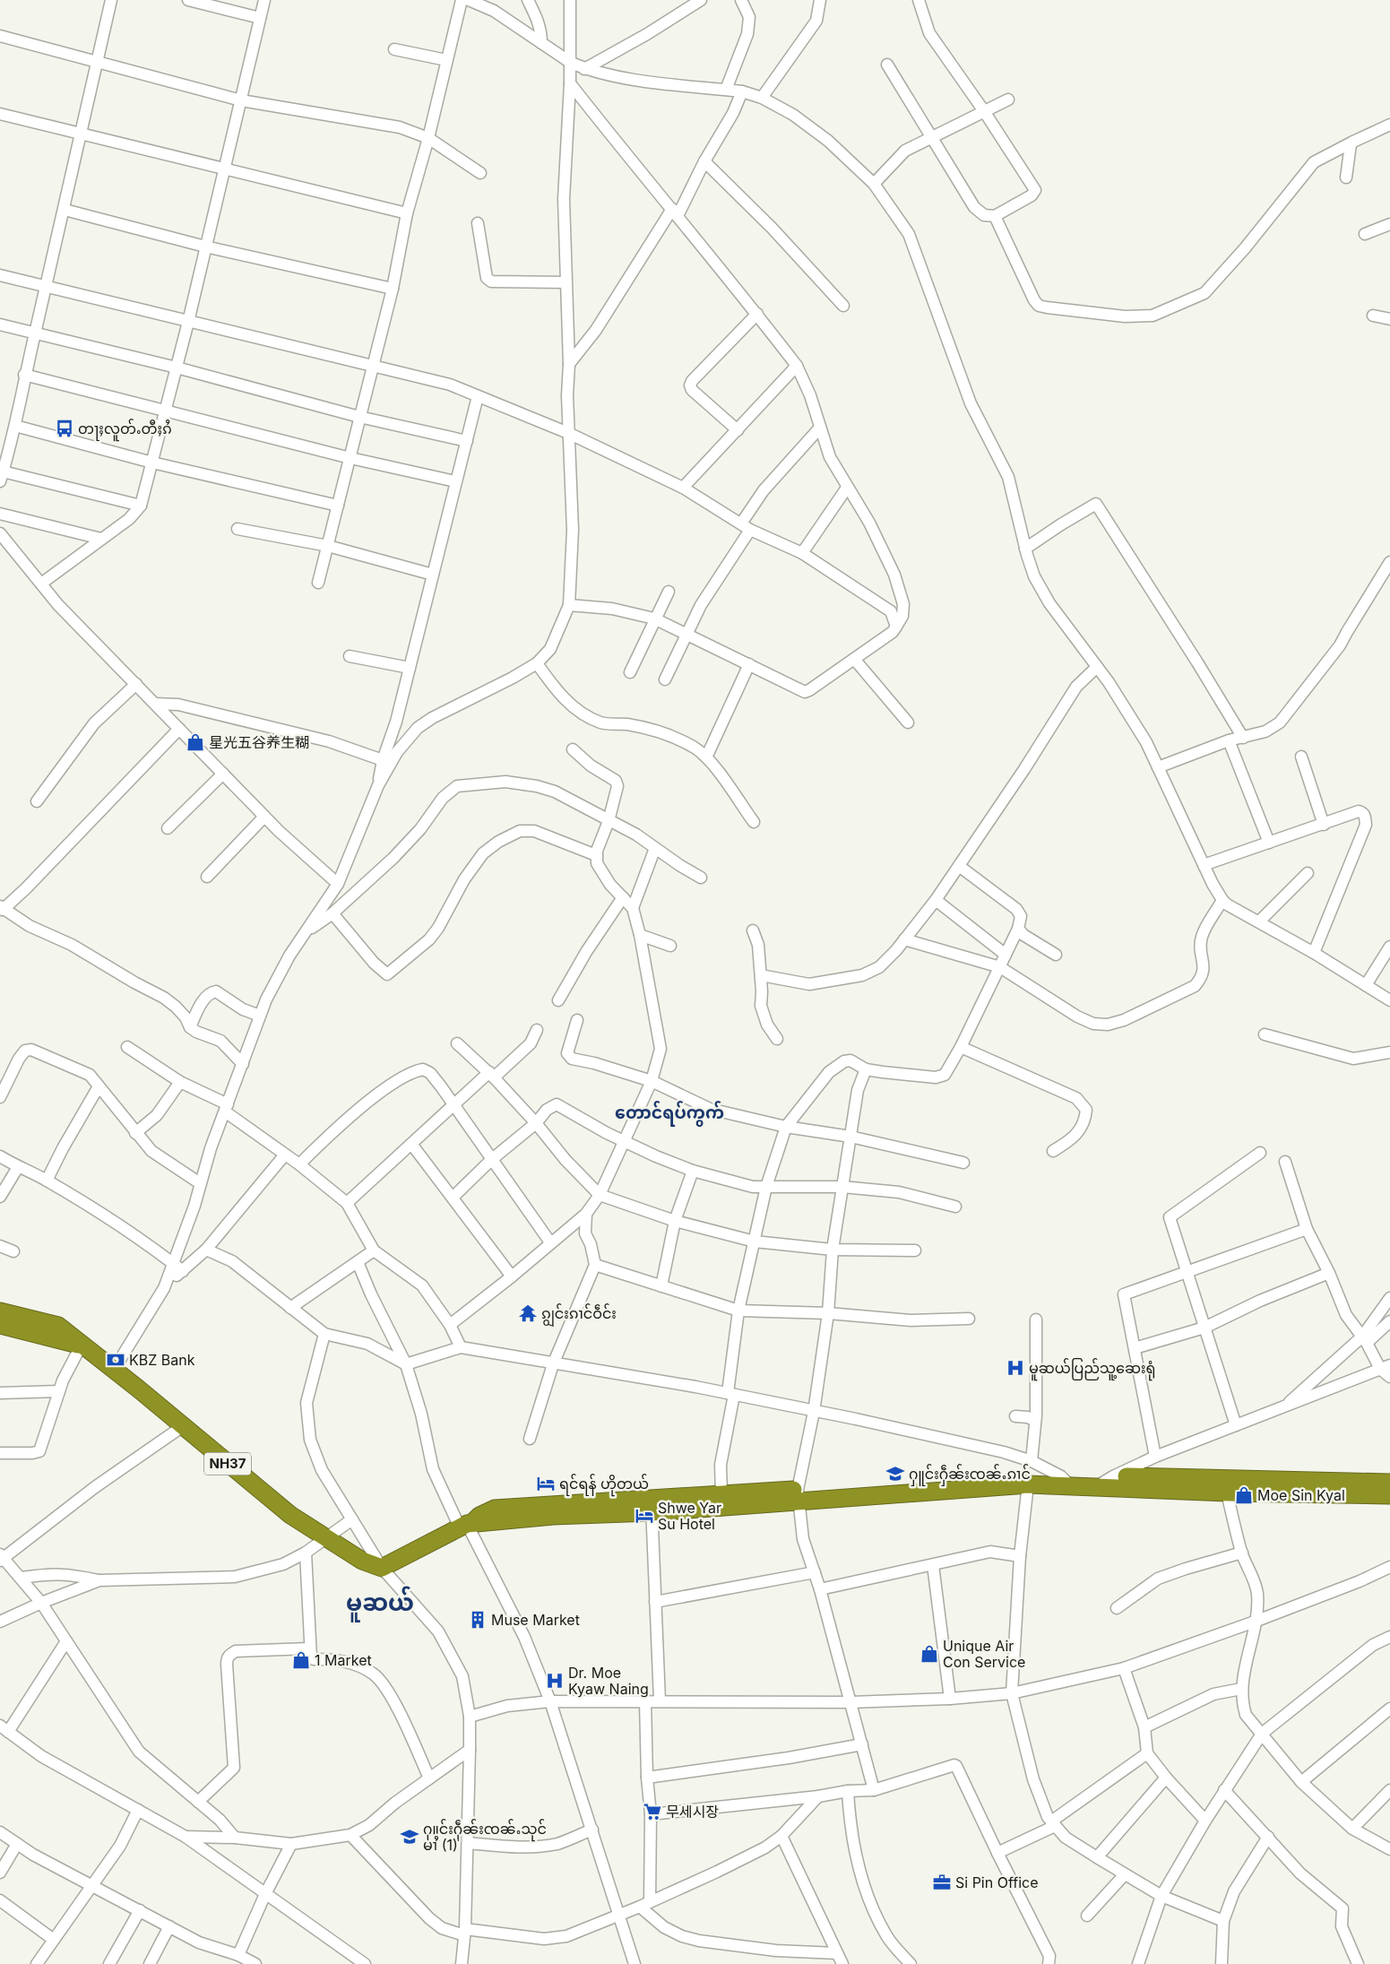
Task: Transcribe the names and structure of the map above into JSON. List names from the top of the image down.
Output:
{
  "streets": {
    "highway": ["NH37"]
  },
  "districts": ["တောင်ရပ်ကွက်", "မူဆယ်"],
  "places": {
    "bus stop": ["တႃႈလူတ်ႉတီႈၵႆ"],
    "shop": [
      "星光五谷养生糊",
      "Moe Sin Kyal",
      "Unique Air Con Service",
      "1 Market"
    ],
    "temple": ["ၵျွင်းၵၢင်ဝဵင်း"],
    "bank": ["KBZ Bank"],
    "hospital": ["မူဆယ်ပြည်သူ့ဆေးရုံ", "Dr. Moe Kyaw Naing"],
    "school or university": ["ႁူင်းႁဵၼ်းၸၼ်ႉၵၢင်", "ႁူင်းႁဵၼ်းၸၼ်ႉသုင် မၢႆ (1)"],
    "hotel": ["ရင်ရန် ဟိုတယ်", "Shwe Yar Su Hotel"],
    "building": ["Muse Market"],
    "supermarket": ["무세시장"],
    "office": ["Si Pin Office"]
  }
}
